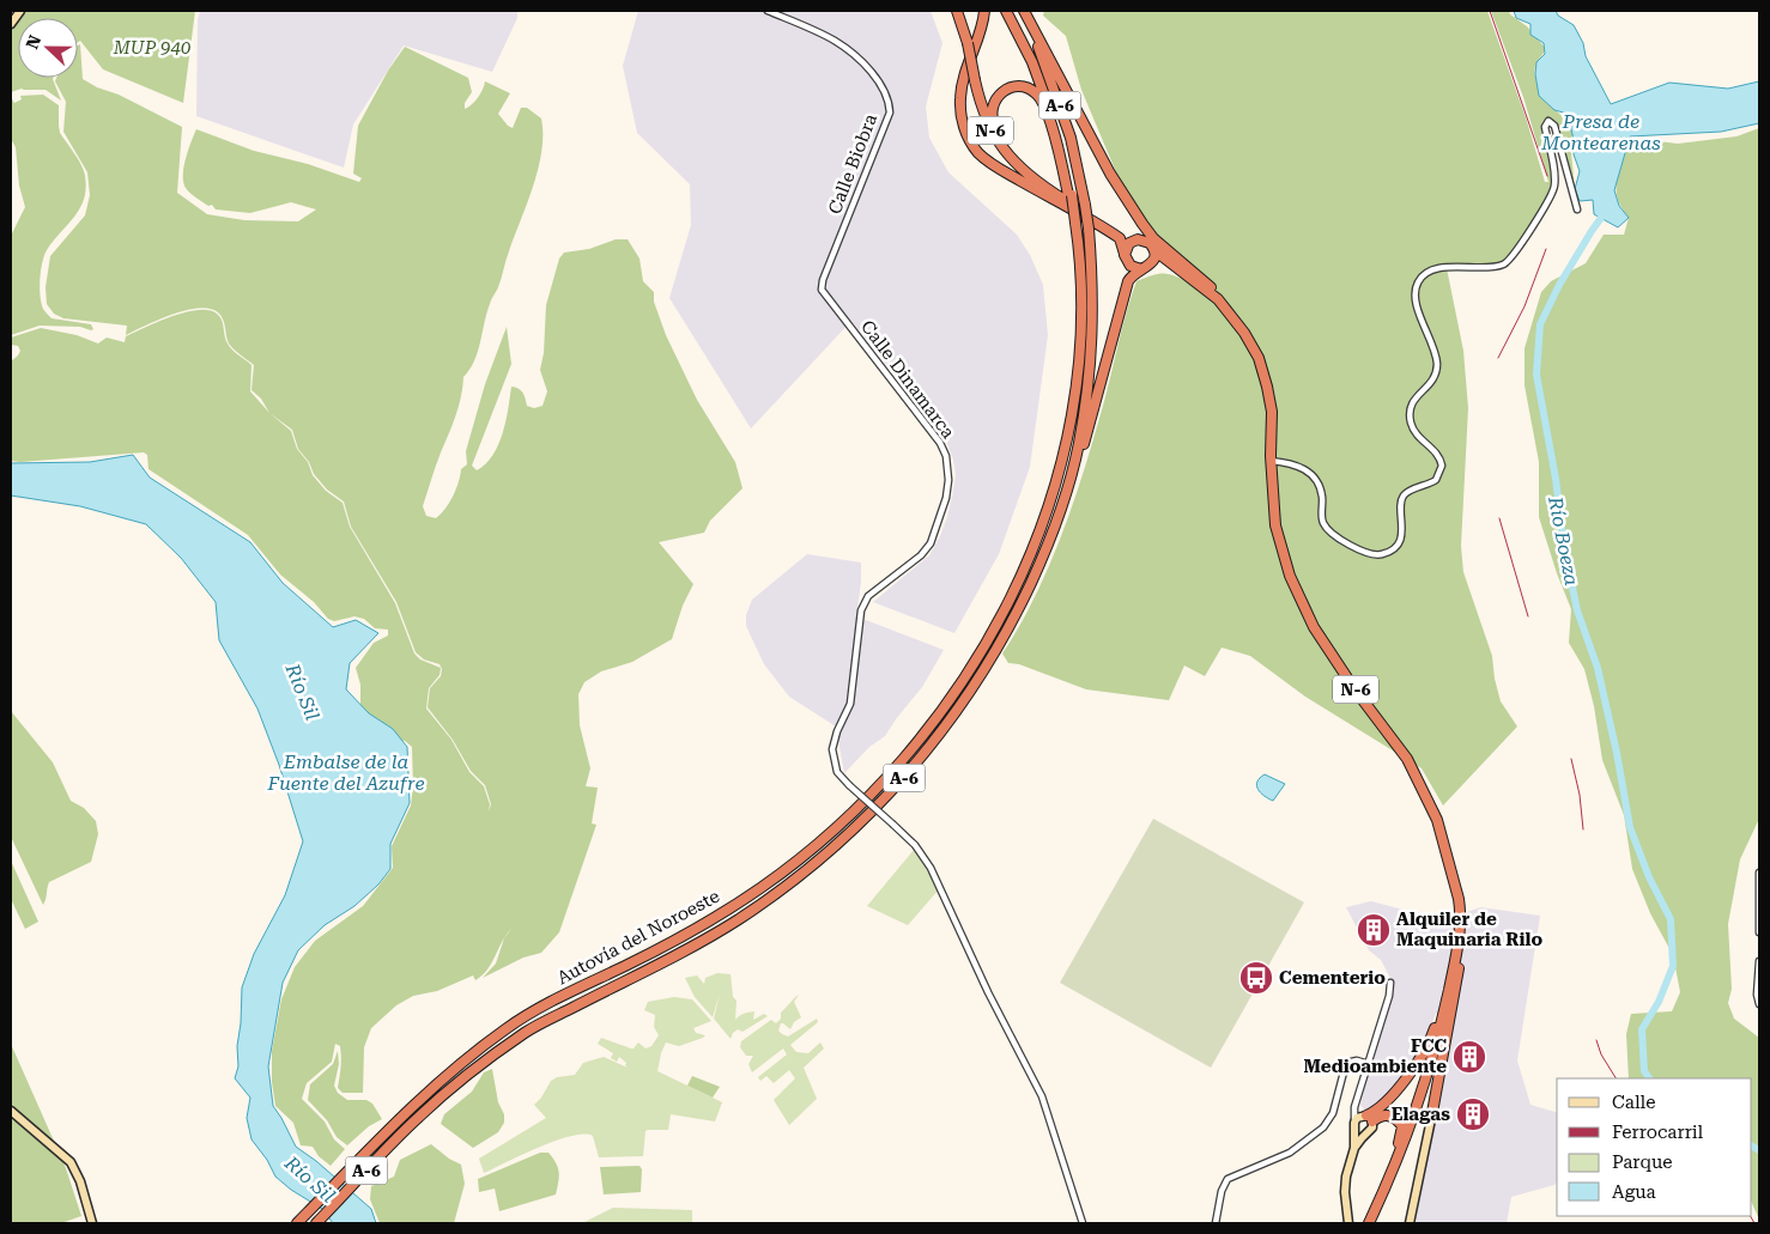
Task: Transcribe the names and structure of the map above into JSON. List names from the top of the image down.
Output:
{
  "streets": {
    "highway": ["A-6", "N-6", "Autovía del Noroeste"],
    "street": ["Calle Biobra", "Calle Dinamarca"]
  },
  "crossings": [
    ["Calle Biobra", "Calle Dinamarca"]
  ],
  "water": [
    "Presa de Montearenas",
    "Río Boeza",
    "Río Sil",
    "Embalse de la Fuente del Azufre"
  ],
  "parks": ["MUP 940"],
  "places": {
    "building": ["Alquiler de Maquinaria Rilo", "FCC Medioambiente", "Elagas"],
    "bus stop": ["Cementerio"]
  },
  "legend": [
    "Calle",
    "Ferrocarril",
    "Parque",
    "Agua"
  ],
  "north": "left"
}
